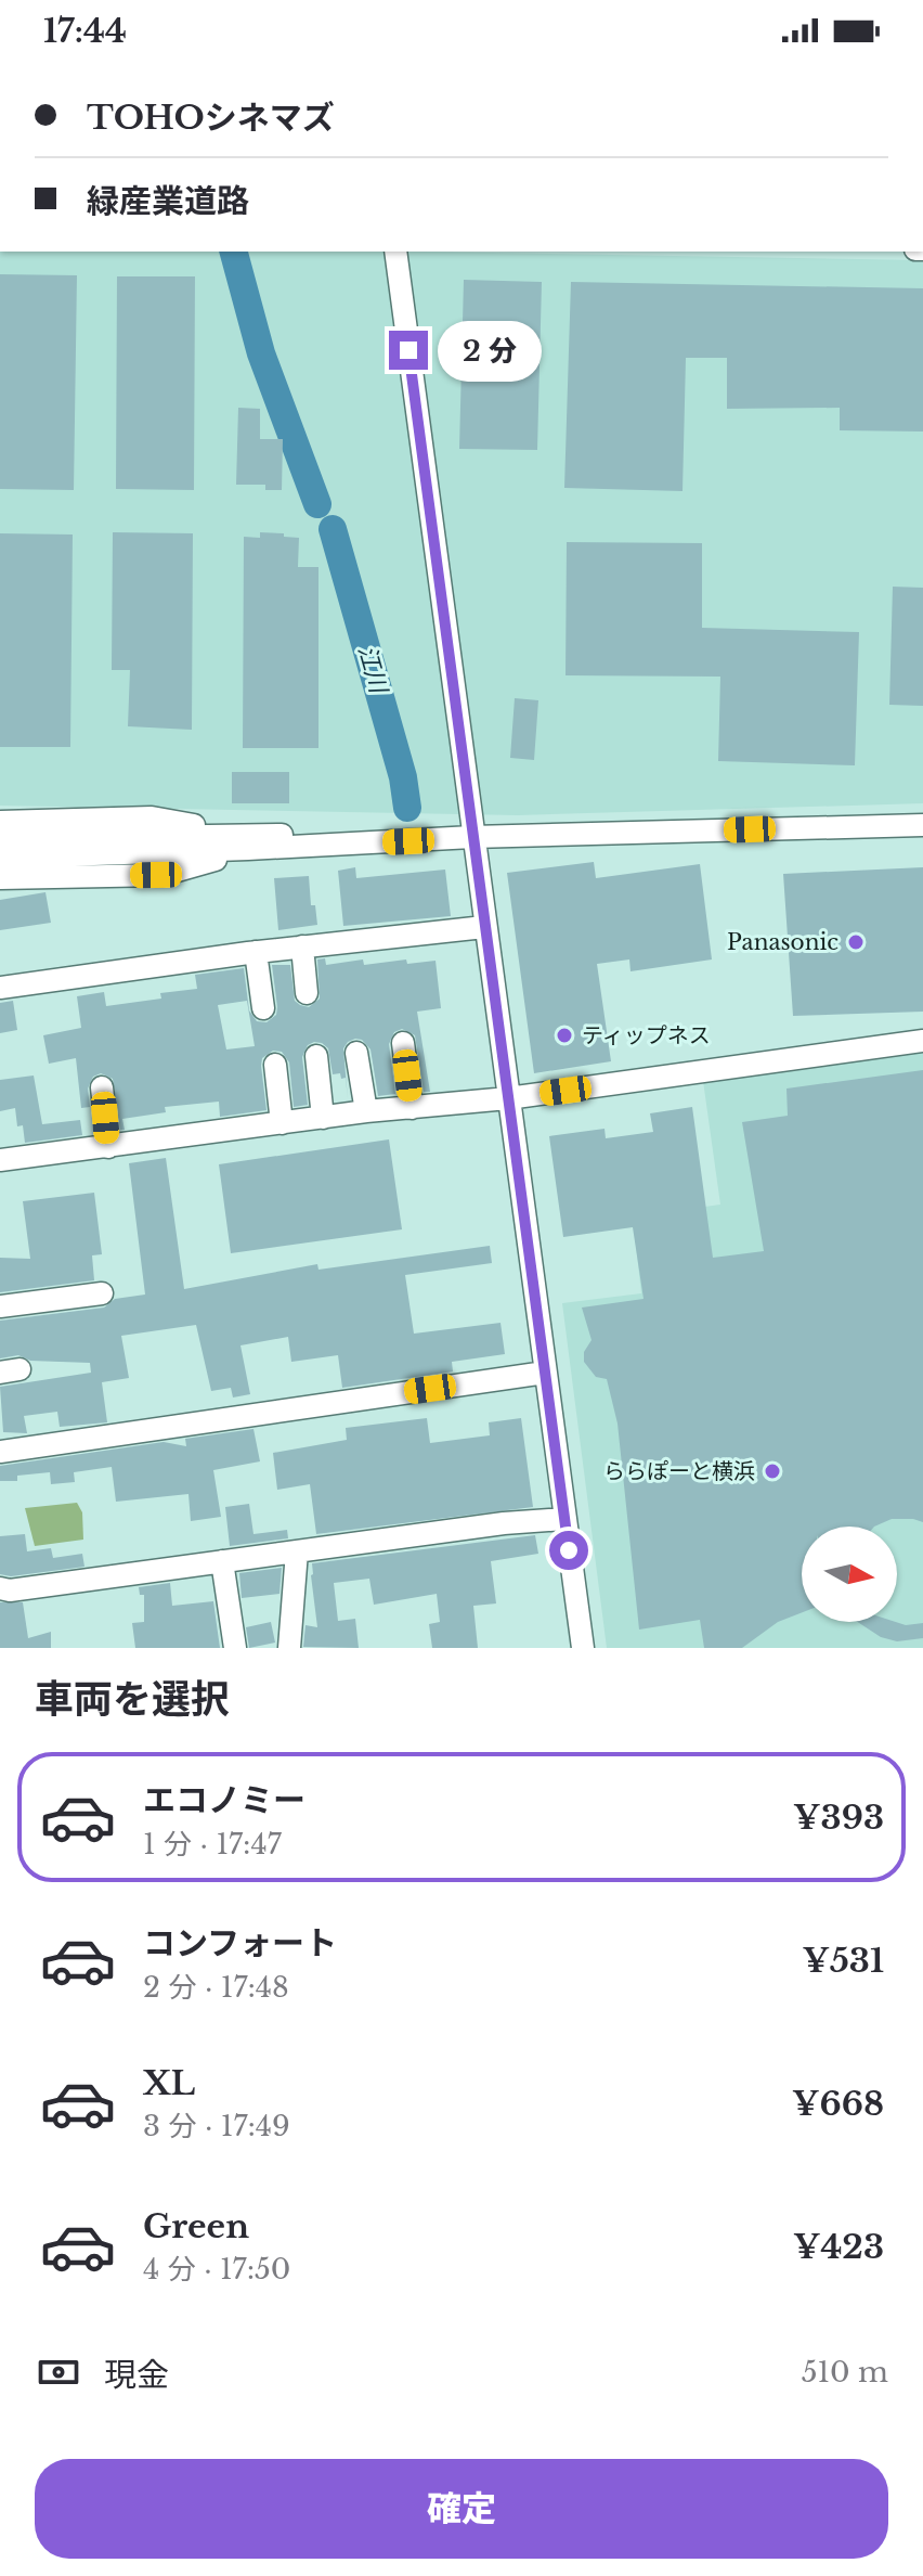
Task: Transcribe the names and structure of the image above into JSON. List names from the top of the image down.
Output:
{
  "water": ["江川"],
  "places": ["Panasonic", "ティップネス", "ららぽーと横浜"],
  "north": "right",
  "page": {
    "status": "17:44",
    "banner": ["TOHOシネマズ", "緑産業道路"],
    "bubble": "2 分",
    "heading": "車両を選択",
    "list": [
      {
        "name": "エコノミー",
        "note": "1 分 · 17:47",
        "value": "¥393"
      },
      {
        "name": "コンフォート",
        "note": "2 分 · 17:48",
        "value": "¥531"
      },
      {
        "name": "XL",
        "note": "3 分 · 17:49",
        "value": "¥668"
      },
      {
        "name": "Green",
        "note": "4 分 · 17:50",
        "value": "¥423"
      }
    ],
    "pay": ["現金", "510 m"],
    "buttons": "確定"
  }
}
